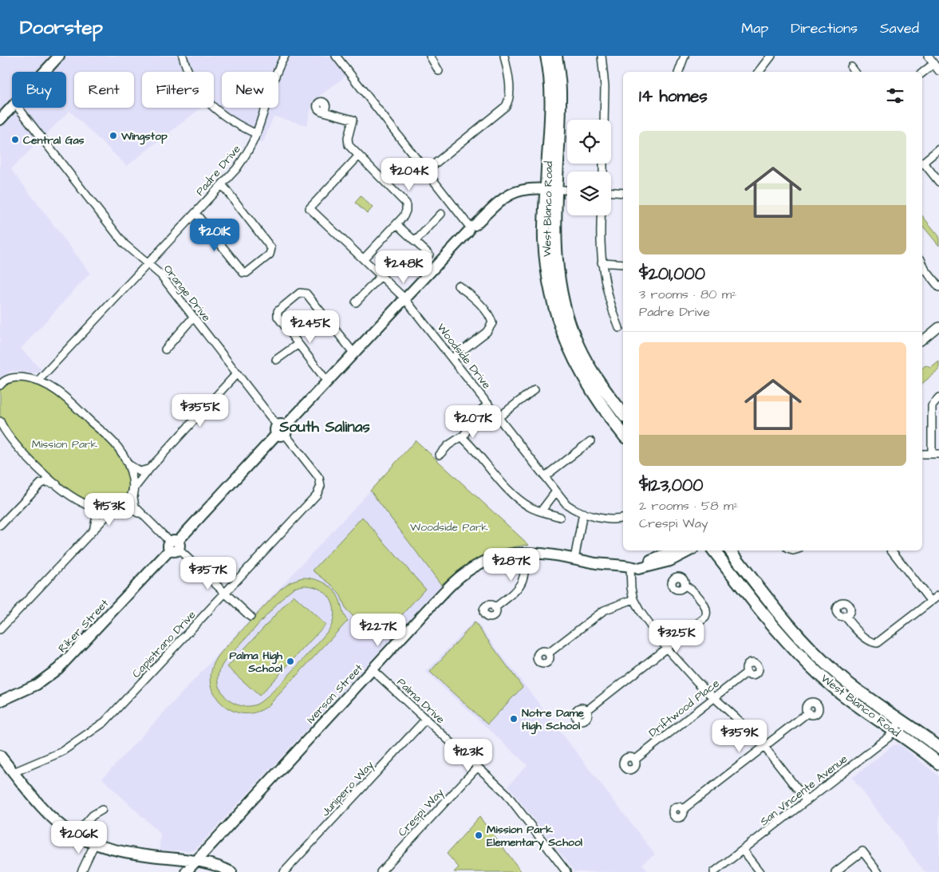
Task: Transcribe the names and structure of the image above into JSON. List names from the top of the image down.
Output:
{
  "streets": {
    "main road": ["West Blanco Road"],
    "street": [
      "Padre Drive",
      "Orange Drive",
      "Woodside Drive",
      "Riker Street",
      "Capistrano Drive",
      "Iverson Street",
      "Palma Drive",
      "Driftwood Place",
      "Junipero Way",
      "San Vincente Avenue",
      "Crespi Way"
    ]
  },
  "crossings": [
    ["Padre Drive", "Orange Drive"],
    ["West Blanco Road", "Riker Street"],
    ["West Blanco Road", "San Vincente Avenue"],
    ["Orange Drive", "Riker Street"],
    ["Orange Drive", "Capistrano Drive"],
    ["Woodside Drive", "Riker Street"],
    ["Iverson Street", "Palma Drive"],
    ["Palma Drive", "Junipero Way"],
    ["Palma Drive", "Crespi Way"]
  ],
  "districts": ["South Salinas"],
  "parks": ["Mission Park", "Woodside Park"],
  "places": [
    "Wingstop",
    "Central Gas",
    "Palma High School",
    "Notre Dame High School",
    "Mission Park Elementary School"
  ],
  "page": {
    "header": "Doorstep",
    "nav": ["Map", "Directions", "Saved"],
    "chip": [
      "Buy",
      "Rent",
      "Filters",
      "New"
    ],
    "heading": "14 homes",
    "list": [
      {
        "name": "$201,000",
        "note": "3 rooms · 80 m² · Padre Drive"
      },
      {
        "name": "$123,000",
        "note": "2 rooms · 58 m² · Crespi Way"
      }
    ],
    "price": [
      "$204K",
      "$201K",
      "$248K",
      "$245K",
      "$355K",
      "$207K",
      "$153K",
      "$287K",
      "$357K",
      "$227K",
      "$325K",
      "$359K",
      "$123K",
      "$206K"
    ]
  }
}
